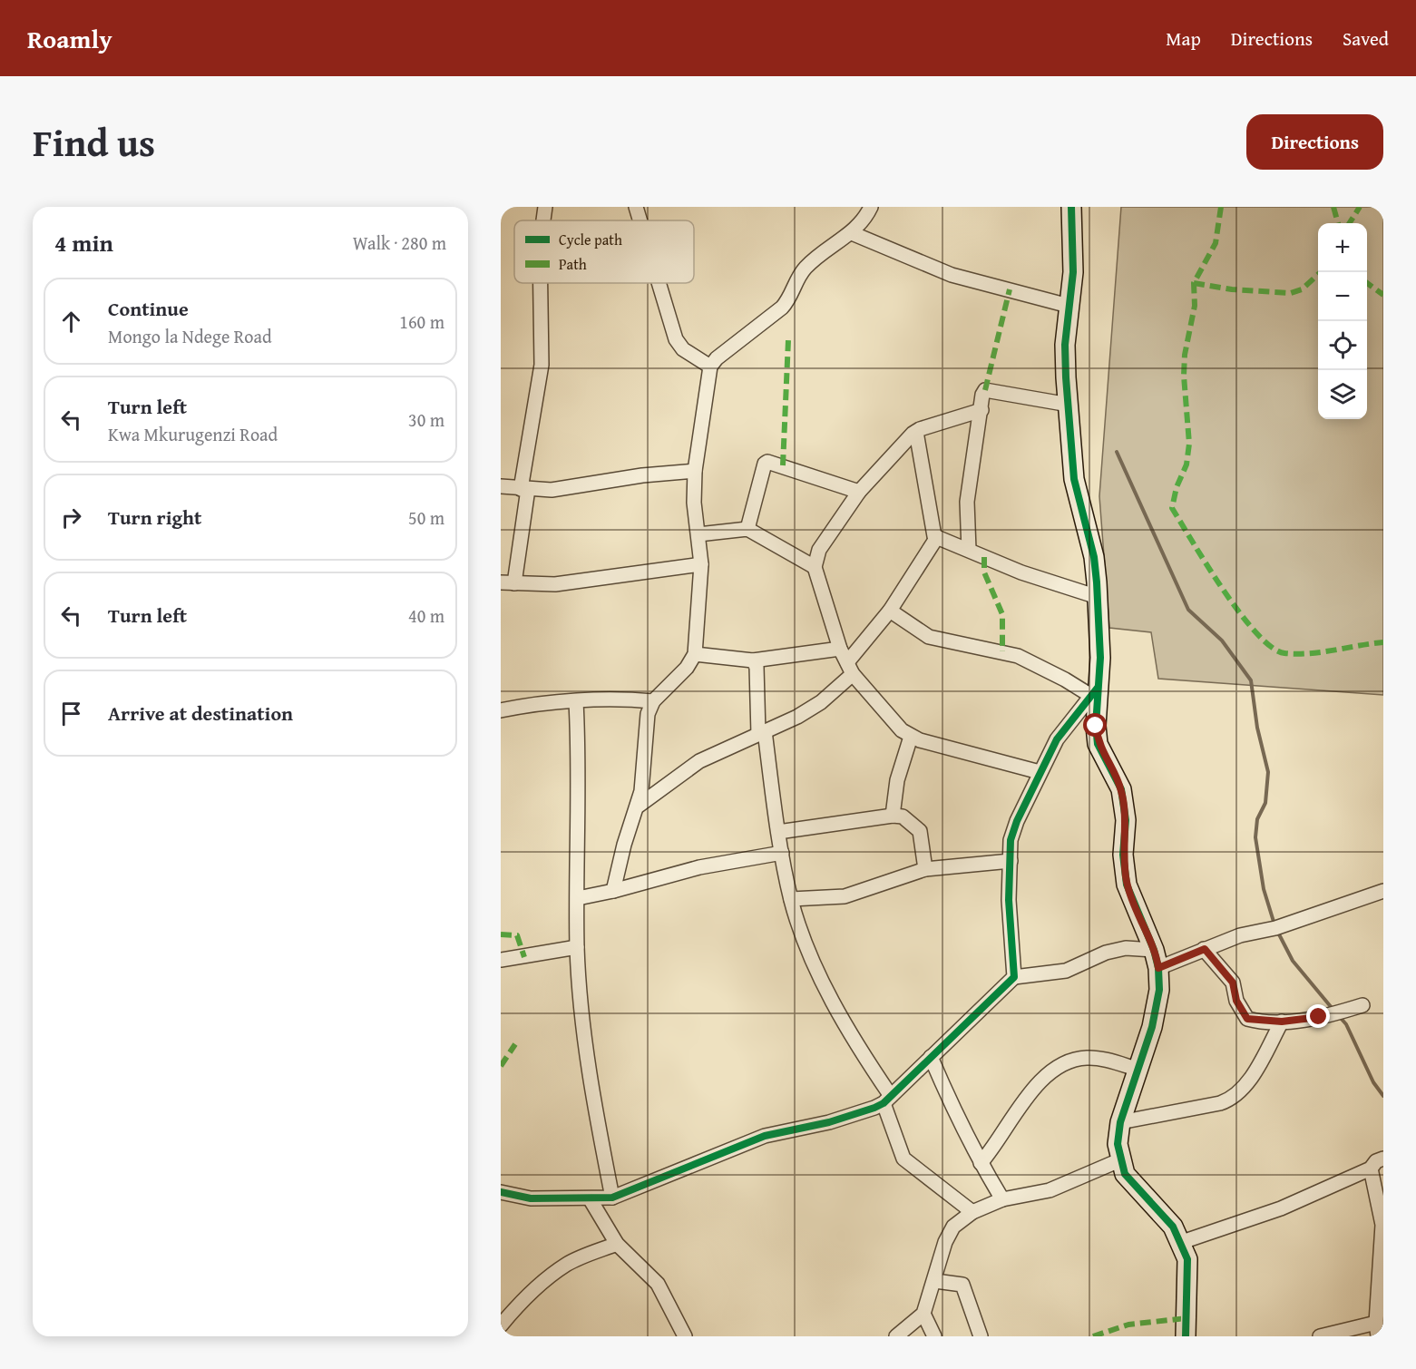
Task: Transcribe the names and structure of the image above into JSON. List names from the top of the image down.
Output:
{
  "legend": ["Cycle path", "Path"],
  "page": {
    "header": "Roamly",
    "nav": ["Map", "Directions", "Saved"],
    "title": "Find us",
    "buttons": "Directions",
    "heading": ["4 min", "Walk · 280 m"],
    "map_buttons": ["+", "−"],
    "list": [
      ["Continue", "Mongo la Ndege Road", "160 m"],
      ["Turn left", "Kwa Mkurugenzi Road", "30 m"],
      ["Turn right", "50 m"],
      ["Turn left", "40 m"],
      "Arrive at destination"
    ]
  }
}
